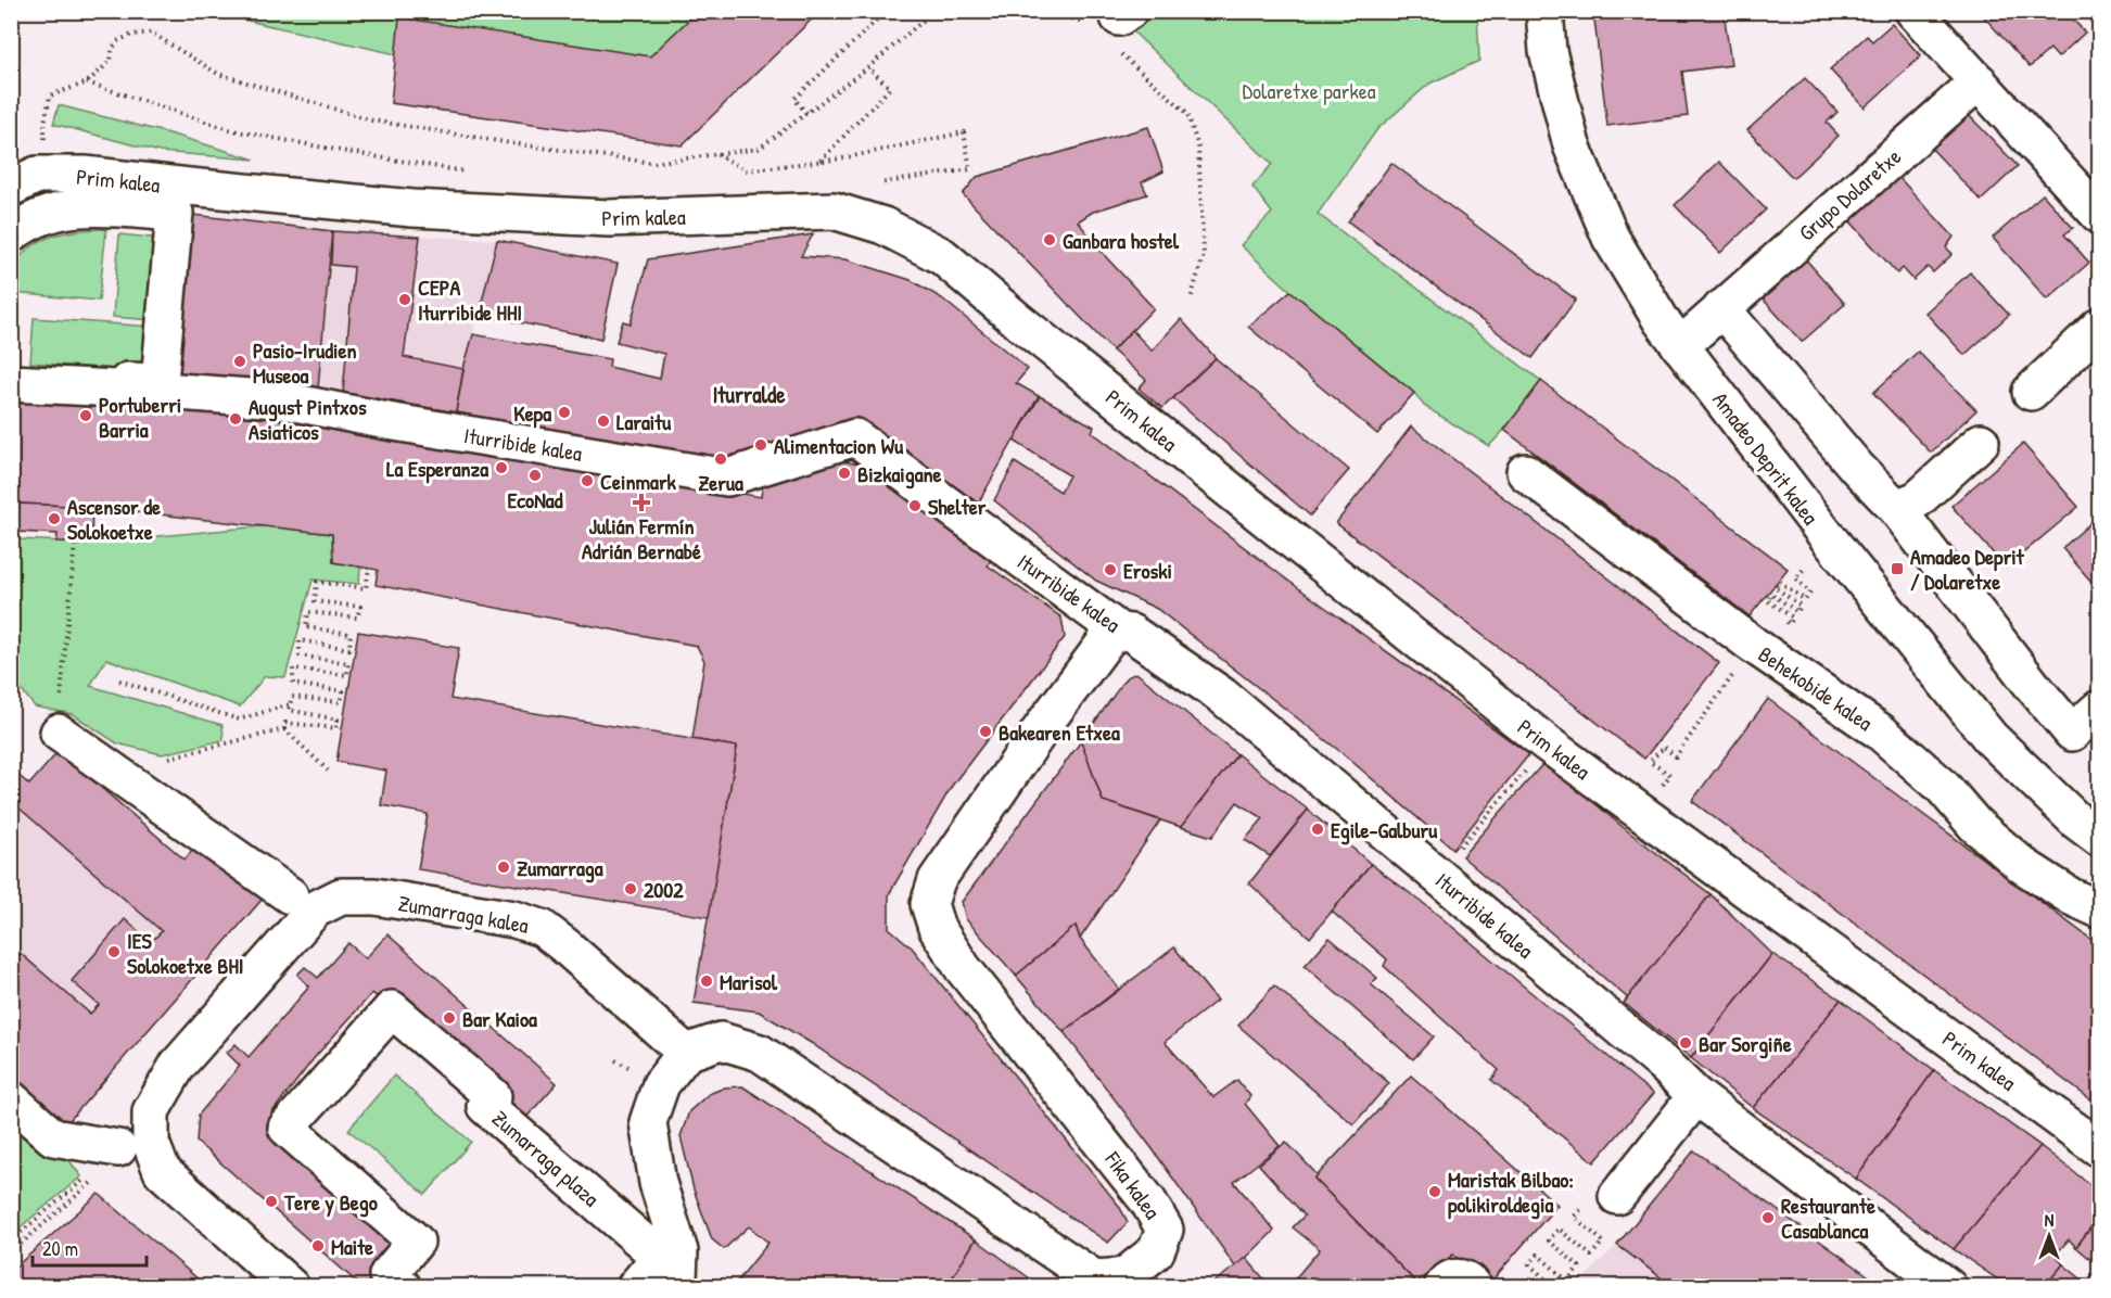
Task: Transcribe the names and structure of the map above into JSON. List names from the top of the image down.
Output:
{
  "streets": {
    "street": [
      "Prim kalea",
      "Grupo Dolaretxe",
      "Iturribide kalea",
      "Amadeo Deprit kalea",
      "Behekobide kalea",
      "Zumarraga kalea",
      "Zumarraga plaza",
      "Fika kalea"
    ]
  },
  "crossings": [
    ["Grupo Dolaretxe", "Amadeo Deprit kalea"],
    ["Iturribide kalea", "Fika kalea"],
    ["Zumarraga kalea", "Fika kalea"]
  ],
  "districts": ["Iturralde"],
  "parks": ["Dolaretxe parkea"],
  "places": {
    "other": [
      "Ganbara hostel",
      "CEPA Iturribide HHI",
      "Pasio-Irudien Museoa",
      "Kepa",
      "Portuberri Barria",
      "August Pintxos Asiaticos",
      "Laraitu",
      "Alimentacion Wu",
      "Zerua",
      "La Esperanza",
      "Bizkaigane",
      "EcoNad",
      "Ceinmark",
      "Shelter",
      "Ascensor de Solokoetxe",
      "Eroski",
      "Bakearen Etxea",
      "Egile-Galburu",
      "Zumarraga",
      "2002",
      "IES Solokoetxe BHI",
      "Marisol",
      "Bar Kaioa",
      "Bar Sorgiñe",
      "Maristak Bilbao: polikiroldegia",
      "Tere y Bego",
      "Restaurante Casablanca",
      "Maite"
    ],
    "health": ["Julián Fermín Adrián Bernabé"],
    "transit": ["Amadeo Deprit / Dolaretxe"]
  },
  "scale_bar": "20 m",
  "north": "top"
}
